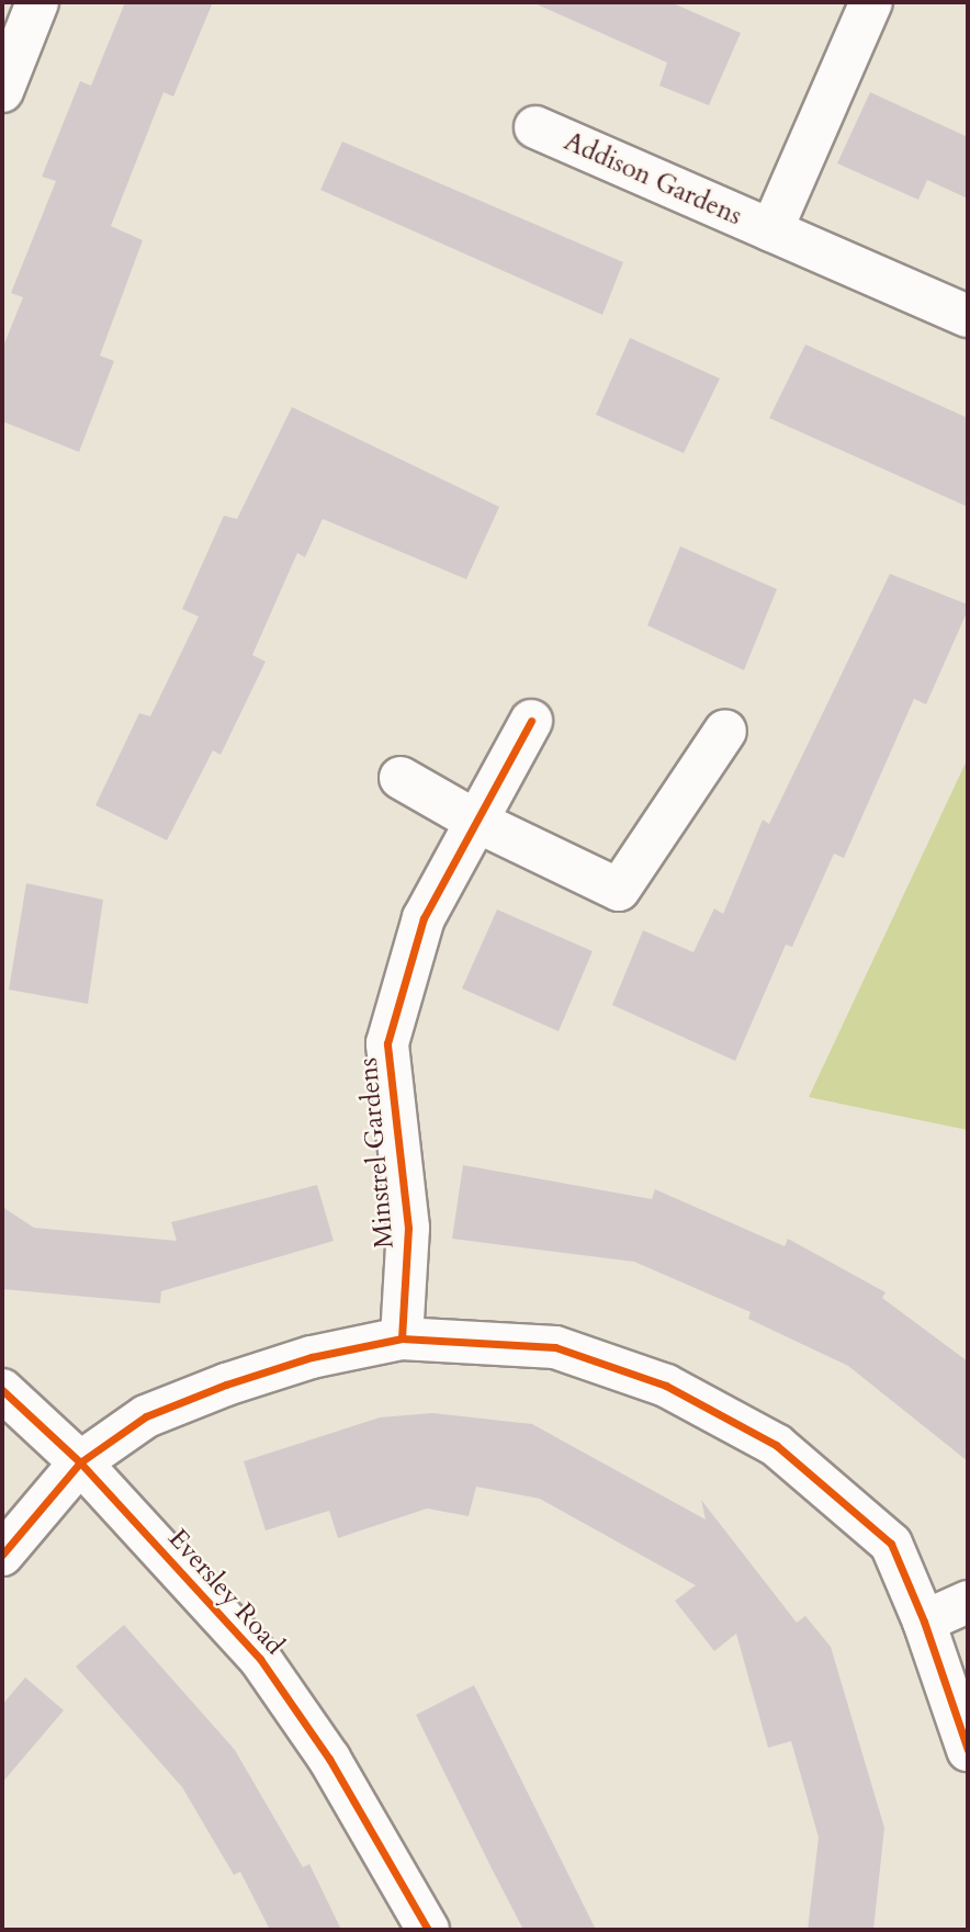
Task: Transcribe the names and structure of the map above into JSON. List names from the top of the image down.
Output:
{
  "streets": {
    "street": ["Addison Gardens", "Minstrel Gardens", "Eversley Road"]
  }
}
